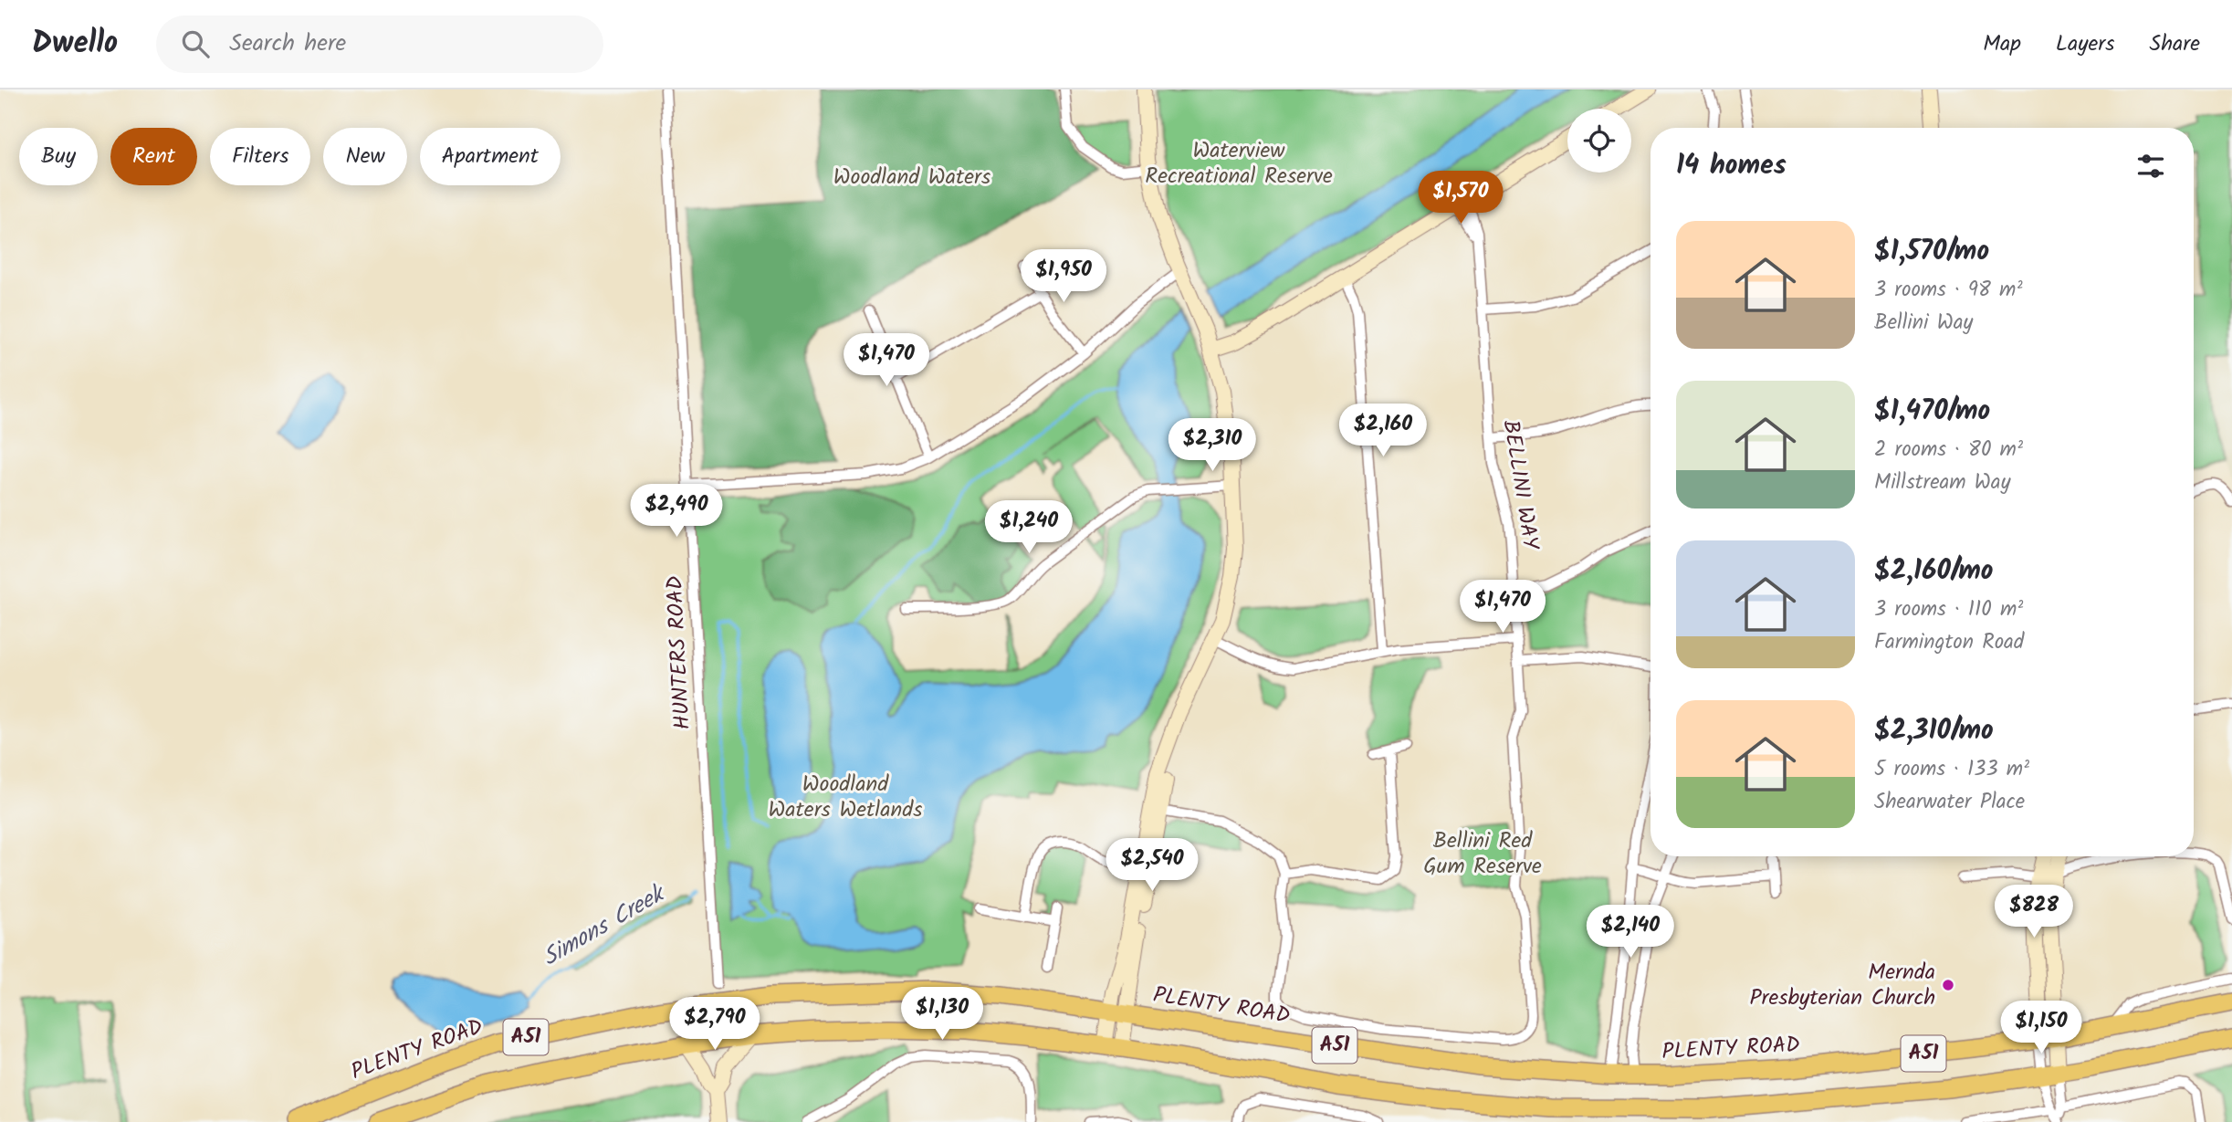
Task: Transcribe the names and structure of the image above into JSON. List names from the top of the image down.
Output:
{
  "streets": {
    "highway": ["PLENTY ROAD", "A51"],
    "street": ["BELLINI WAY", "HUNTERS ROAD"]
  },
  "water": ["Simons Creek"],
  "parks": [
    "Waterview Recreational Reserve",
    "Woodland Waters",
    "Woodland Waters Wetlands",
    "Bellini Red Gum Reserve"
  ],
  "places": ["Mernda Presbyterian Church"],
  "page": {
    "header": "Dwello",
    "search": "Search here",
    "nav": ["Map", "Layers", "Share"],
    "chip": [
      "Buy",
      "Rent",
      "Filters",
      "New",
      "Apartment"
    ],
    "heading": "14 homes",
    "price": [
      "$1,570",
      "$1,950",
      "$1,470",
      "$2,160",
      "$2,310",
      "$2,490",
      "$1,240",
      "$1,470",
      "$2,540",
      "$828",
      "$2,140",
      "$1,130",
      "$2,790",
      "$1,150"
    ],
    "list": [
      {
        "name": "$1,570/mo",
        "note": "3 rooms · 98 m² · Bellini Way"
      },
      {
        "name": "$1,470/mo",
        "note": "2 rooms · 80 m² · Millstream Way"
      },
      {
        "name": "$2,160/mo",
        "note": "3 rooms · 110 m² · Farmington Road"
      },
      {
        "name": "$2,310/mo",
        "note": "5 rooms · 133 m² · Shearwater Place"
      }
    ]
  }
}
